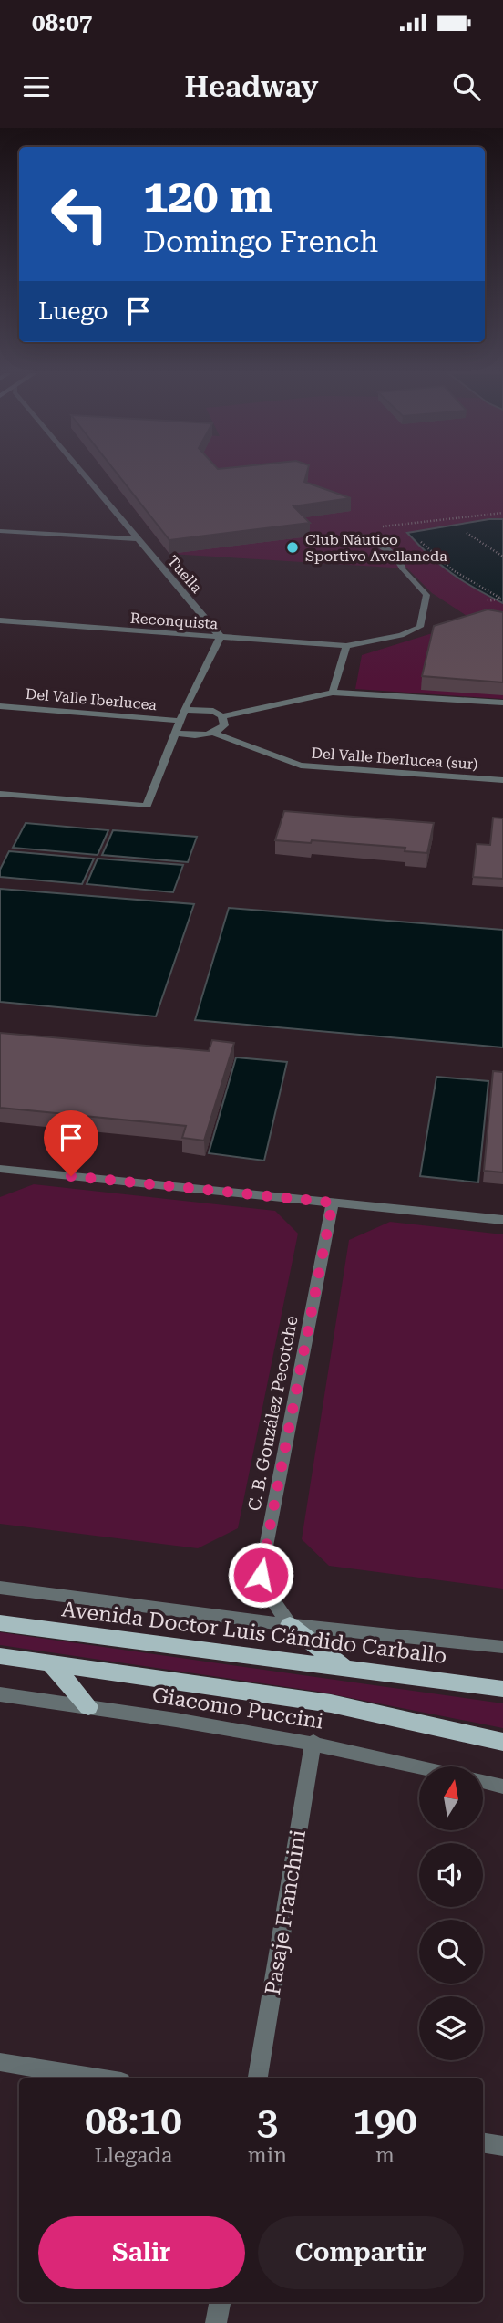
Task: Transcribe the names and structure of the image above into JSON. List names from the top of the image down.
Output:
{
  "streets": {
    "main road": ["Avenida Doctor Luis Cándido Carballo"],
    "street": [
      "Tuella",
      "Reconquista",
      "Del Valle Iberlucea",
      "Del Valle Iberlucea (sur)",
      "C. B. González Pecotche",
      "Giacomo Puccini",
      "Pasaje Franchini"
    ]
  },
  "crossings": [
    ["Tuella", "Reconquista"],
    ["C. B. González Pecotche", "Avenida Doctor Luis Cándido Carballo"],
    ["Giacomo Puccini", "Pasaje Franchini"]
  ],
  "places": ["Club Náutico Sportivo Avellaneda"],
  "north": "top",
  "page": {
    "status": "08:07",
    "header": "Headway",
    "turn": ["120 m", "Domingo French"],
    "then": "Luego",
    "eta": [
      "08:10",
      "Llegada",
      "3",
      "min",
      "190",
      "m"
    ],
    "buttons": ["Salir", "Compartir"]
  }
}
